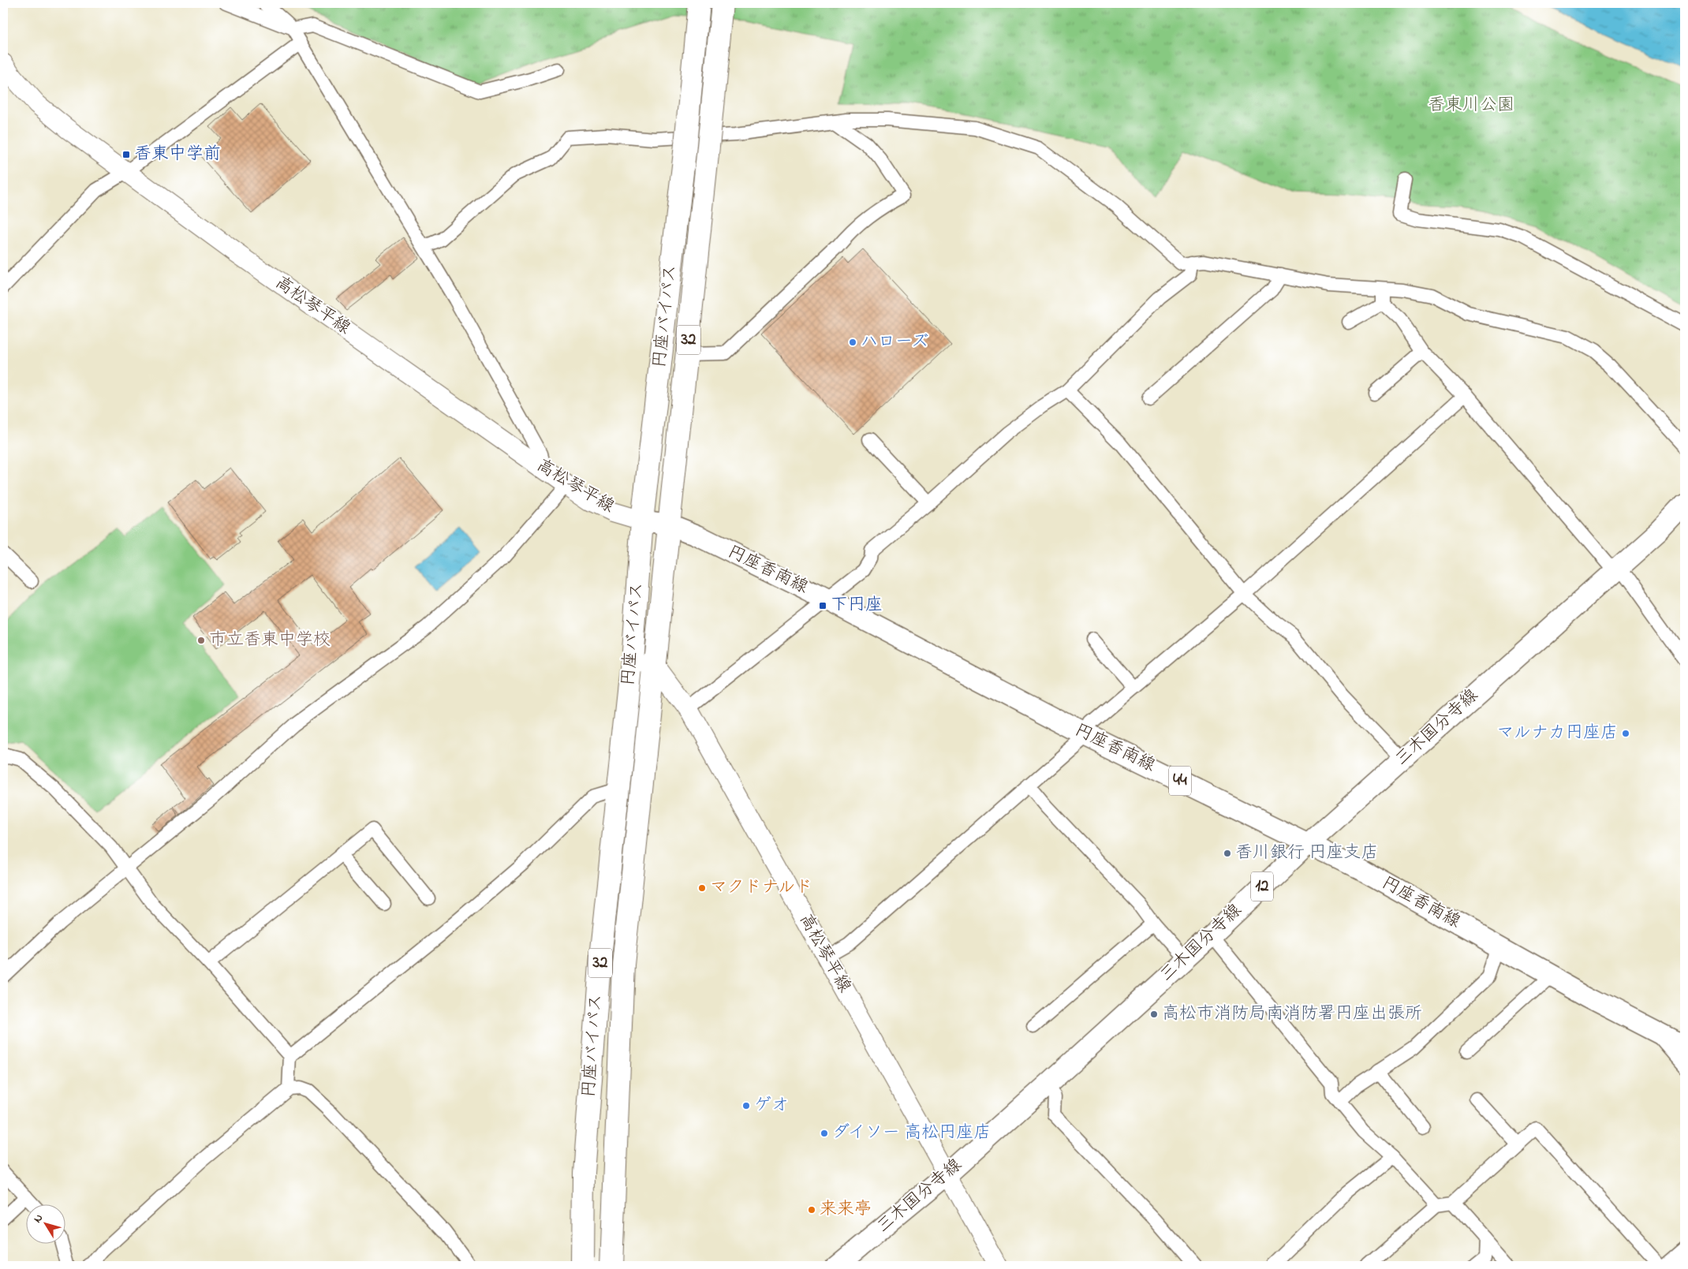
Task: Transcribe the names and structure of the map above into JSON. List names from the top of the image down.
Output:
{
  "streets": {
    "highway": ["円座バイパス", "32"],
    "main road": [
      "高松琴平線",
      "円座香南線",
      "三木国分寺線",
      "44",
      "12"
    ]
  },
  "crossings": [
    ["高松琴平線", "円座バイパス"],
    ["高松琴平線", "円座香南線"],
    ["高松琴平線", "三木国分寺線"],
    ["円座バイパス", "円座香南線"],
    ["円座香南線", "三木国分寺線"]
  ],
  "parks": ["香東川公園"],
  "places": {
    "transit": ["香東中学前", "下円座"],
    "other": [
      "ハローズ",
      "市立香東中学校",
      "マルナカ円座店",
      "香川銀行 円座支店",
      "マクドナルド",
      "高松市消防局南消防署円座出張所",
      "ゲオ",
      "ダイソー 高松円座店",
      "来来亭"
    ]
  },
  "north": "top left"
}
